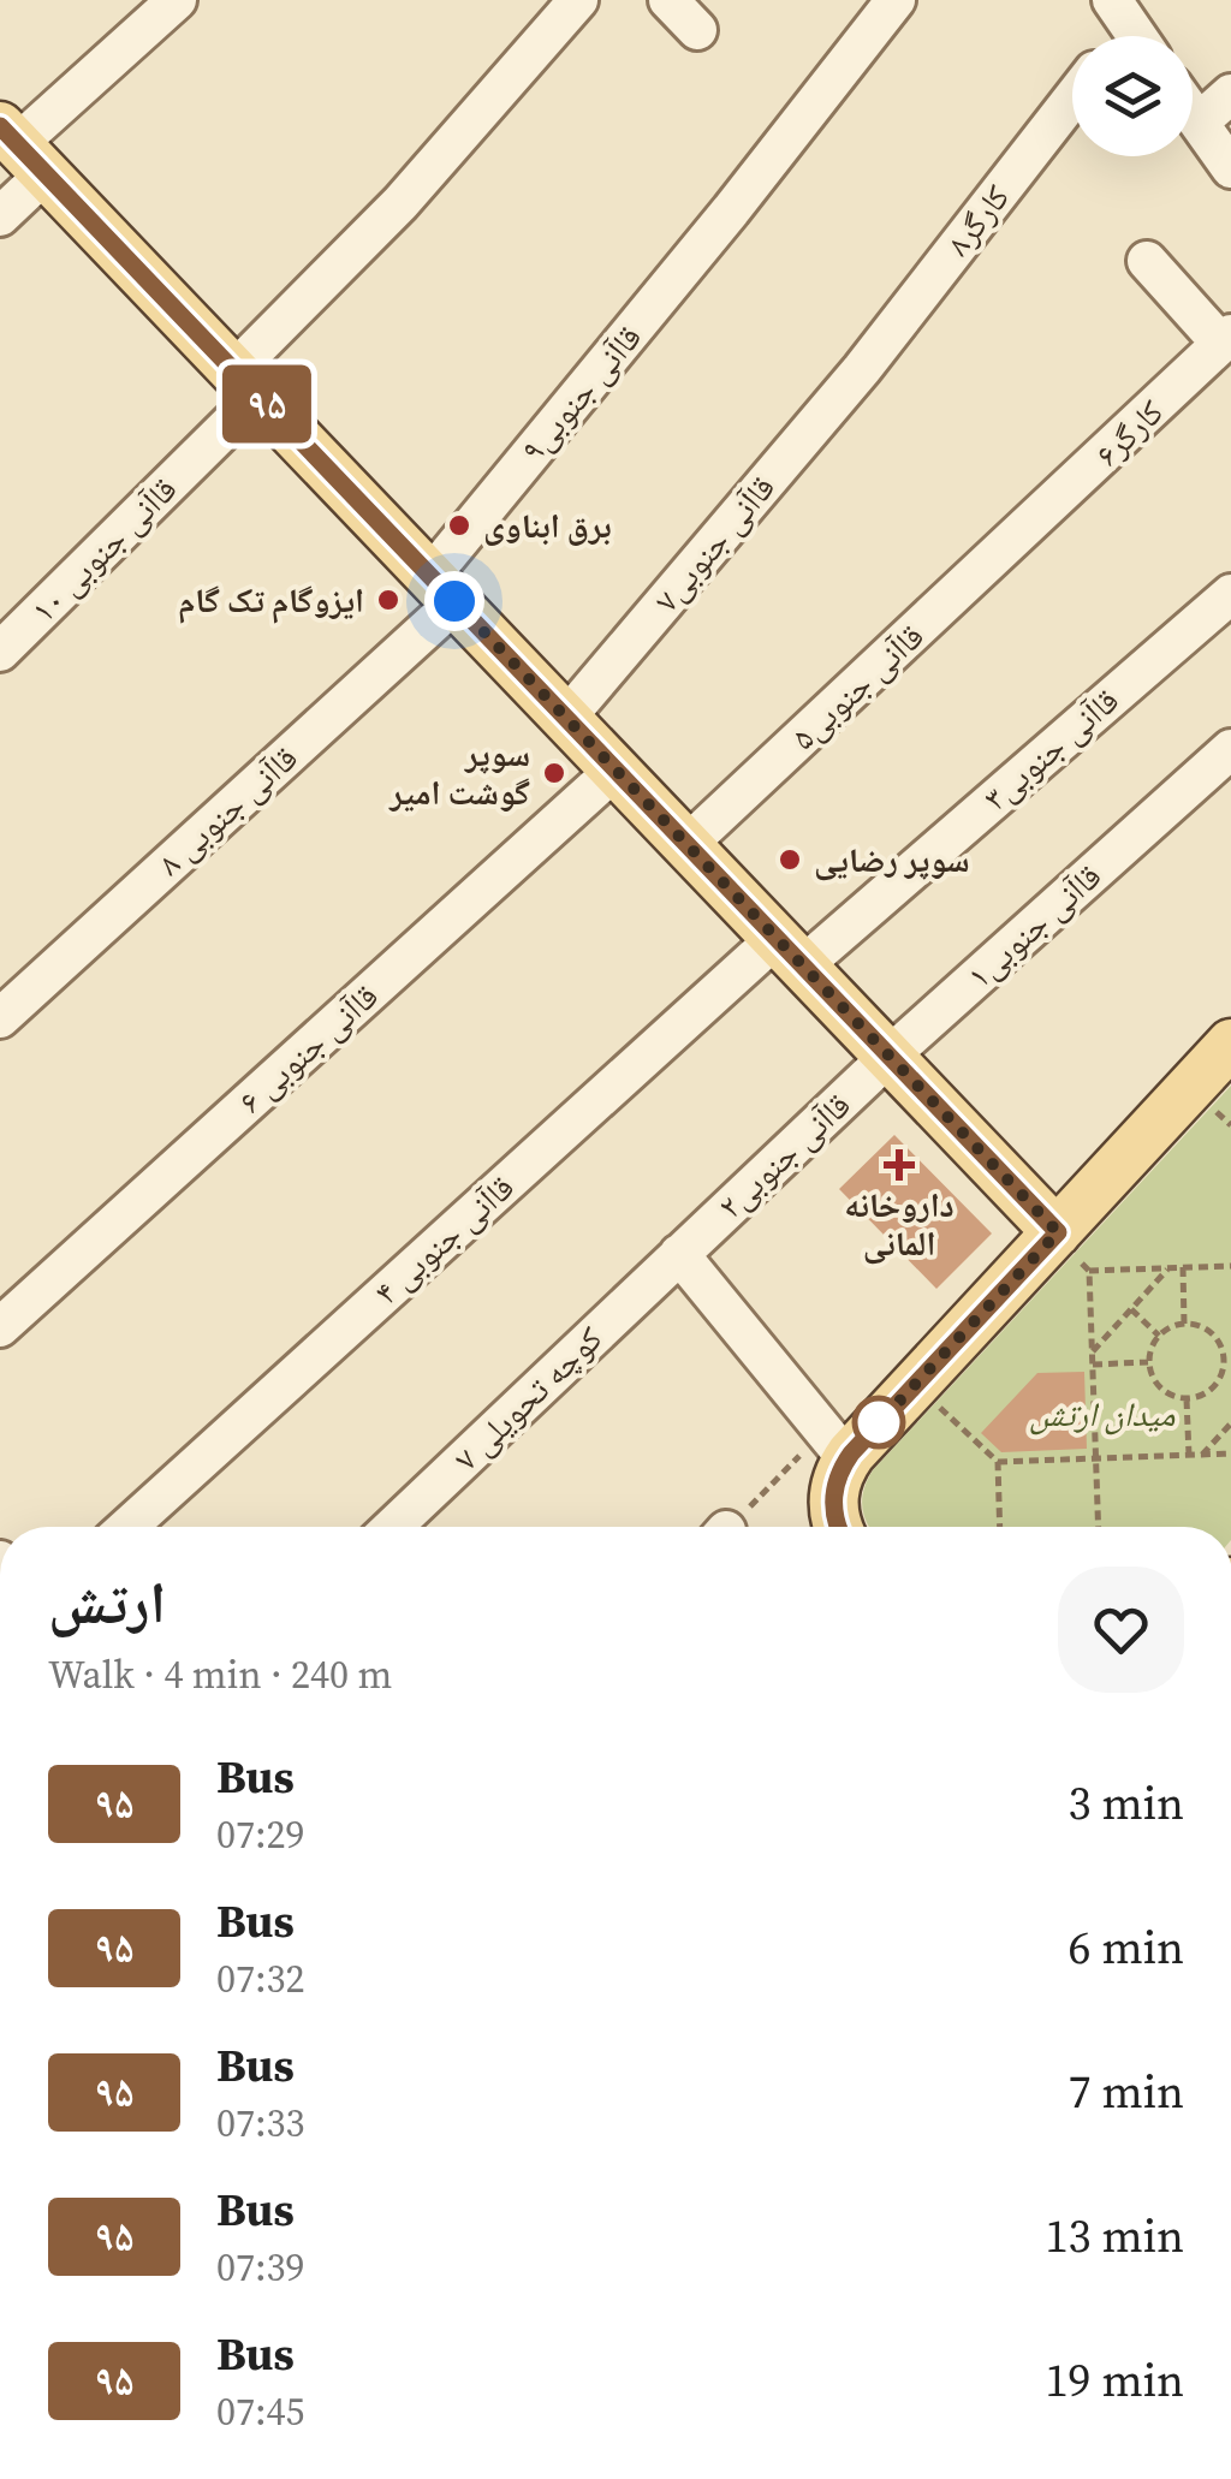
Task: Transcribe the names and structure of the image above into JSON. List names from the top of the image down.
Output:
{
  "streets": {
    "street": [
      "کارگر۸",
      "قاآنی جنوبی۹",
      "کارگر۶",
      "قاآنی جنوبی۷",
      "قاآنی جنوبی ۱۰",
      "قاآنی جنوبی۵",
      "قاآنی جنوبی۳",
      "قاآنی جنوبی ۸",
      "قاآنی جنوبی۱",
      "قاآنی جنوبی ۶",
      "۲قاآنی جنوبی",
      "قاآنی جنوبی ۴",
      "کوچه تحویلی ۷"
    ]
  },
  "crossings": [
    ["کارگر۸", "قاآنی جنوبی۷"],
    ["قاآنی جنوبی۹", "قاآنی جنوبی ۸"],
    ["کارگر۶", "قاآنی جنوبی۵"],
    ["قاآنی جنوبی۳", "قاآنی جنوبی ۴"],
    ["قاآنی جنوبی۱", "۲قاآنی جنوبی"],
    ["۲قاآنی جنوبی", "کوچه تحویلی ۷"]
  ],
  "parks": ["میدان ارتش"],
  "places": {
    "other": [
      "برق ابناوی",
      "ایزوگام تک گام",
      "سوپر گوشت امیر",
      "سوپر رضایی"
    ],
    "health": ["داروخانه المانی"]
  },
  "lines": ["bus line ۹۵"],
  "page": {
    "on_map": "۹۵",
    "heading": ["ارتش", "Walk · 4 min · 240 m"],
    "list": [
      {
        "mark": "۹۵",
        "name": "Bus",
        "note": "07:29",
        "value": "3 min"
      },
      {
        "mark": "۹۵",
        "name": "Bus",
        "note": "07:32",
        "value": "6 min"
      },
      {
        "mark": "۹۵",
        "name": "Bus",
        "note": "07:33",
        "value": "7 min"
      },
      {
        "mark": "۹۵",
        "name": "Bus",
        "note": "07:39",
        "value": "13 min"
      },
      {
        "mark": "۹۵",
        "name": "Bus",
        "note": "07:45",
        "value": "19 min"
      }
    ]
  }
}
